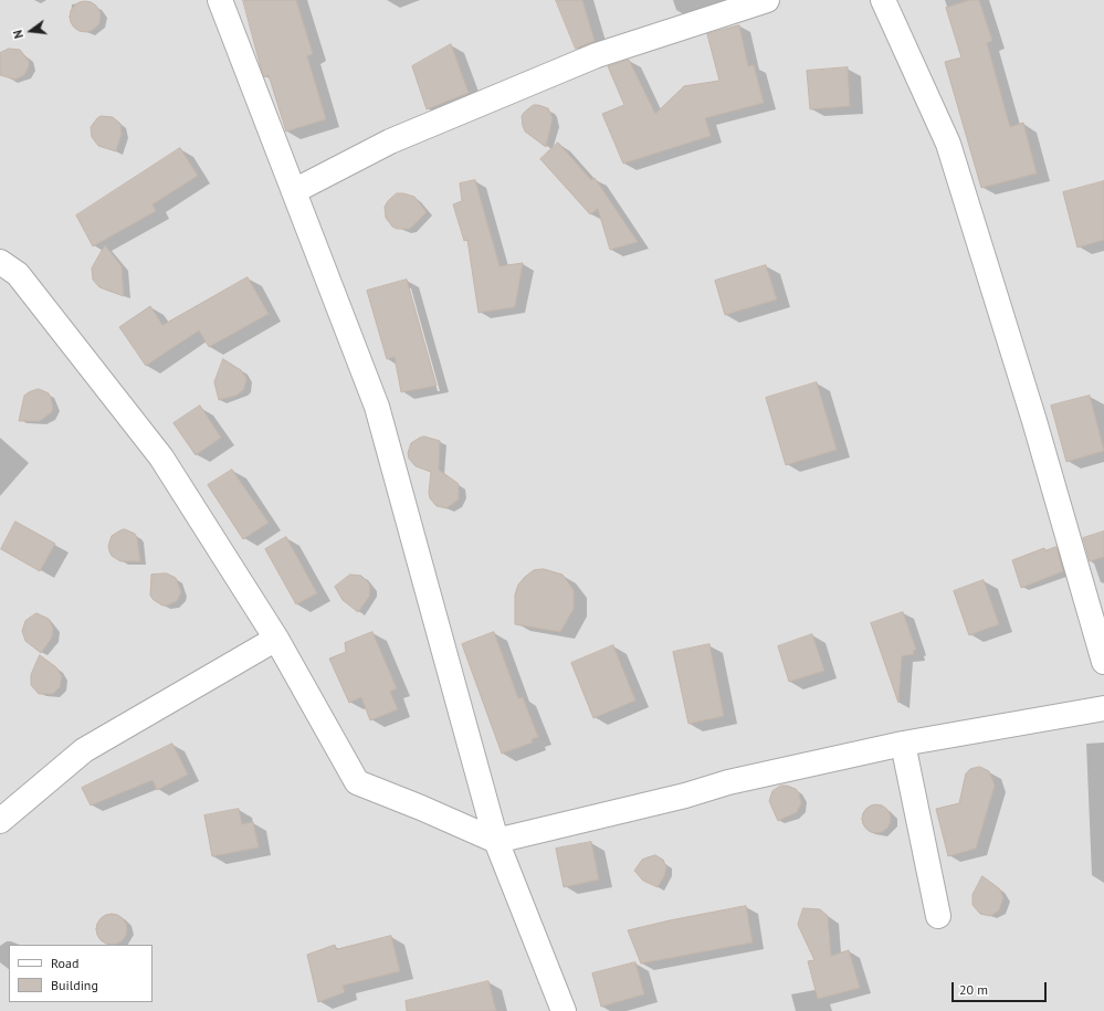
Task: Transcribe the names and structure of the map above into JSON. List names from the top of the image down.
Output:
{
  "legend": ["Road", "Building"],
  "scale_bar": "20 m",
  "north": "left"
}
